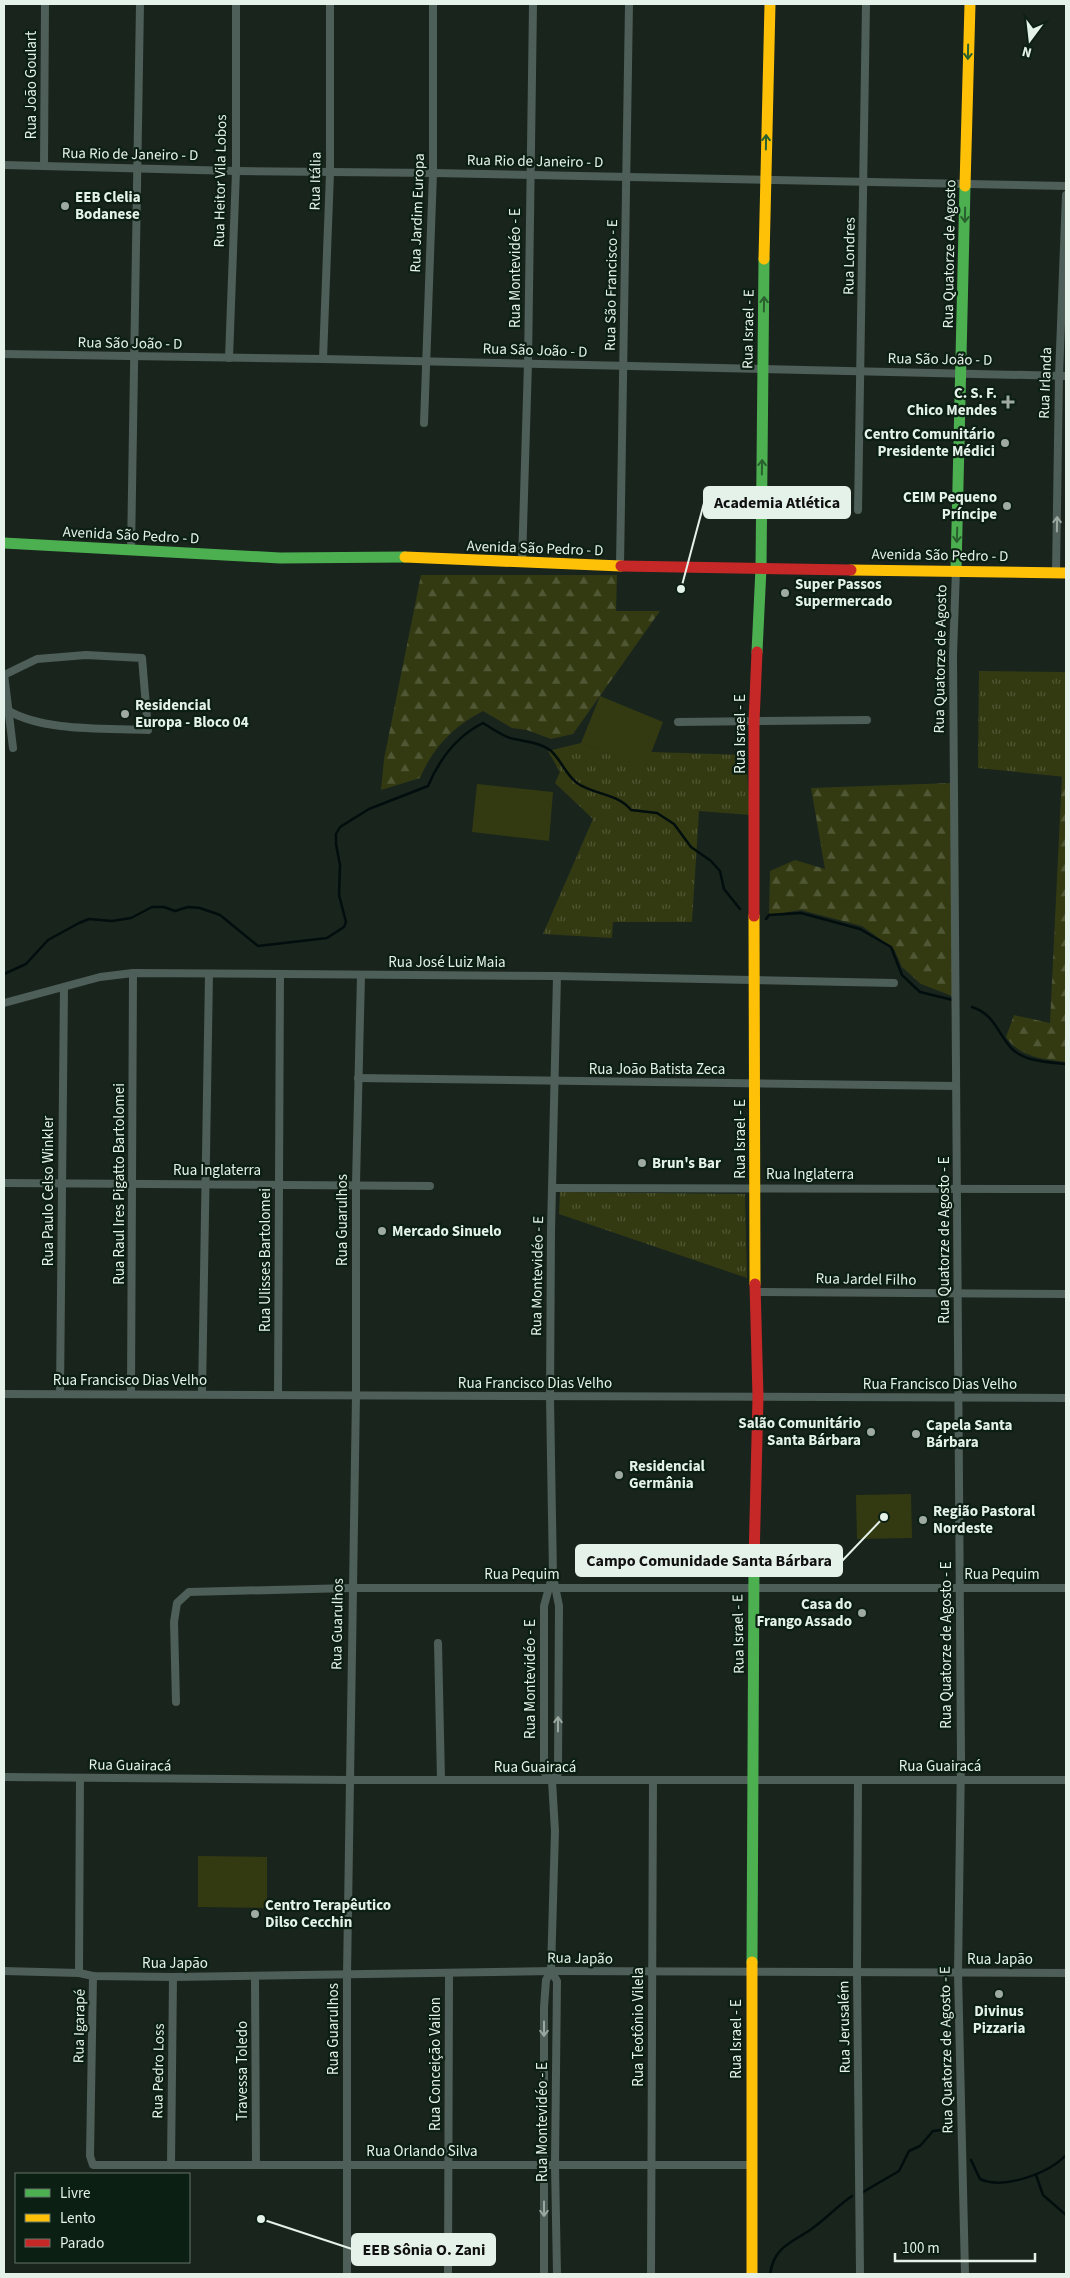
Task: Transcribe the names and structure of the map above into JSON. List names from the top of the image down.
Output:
{
  "streets": {
    "street": [
      "Rua João Goulart",
      "Rua Rio de Janeiro - D",
      "Rua Heitor Vila Lobos",
      "Rua Itália",
      "Rua Jardim Europa",
      "Rua Quatorze de Agosto",
      "Rua Londres",
      "Rua Montevidéo - E",
      "Rua São Francisco - E",
      "Rua Israel - E",
      "Rua São João - D",
      "Rua Irlanda",
      "Avenida São Pedro - D",
      "Rua José Luiz Maia",
      "Rua João Batista Zeca",
      "Rua Inglaterra",
      "Rua Raul Ires Pigatto Bartolomei",
      "Rua Paulo Celso Winkler",
      "Rua Guarulhos",
      "Rua Quatorze de Agosto - E",
      "Rua Ulisses Bartolomei",
      "Rua Jardel Filho",
      "Rua Francisco Dias Velho",
      "Rua Pequim",
      "Rua Guairacá",
      "Rua Japão",
      "Rua Igarapé",
      "Rua Teotônio Vilela",
      "Rua Jerusalém",
      "Rua Conceição Vailon",
      "Rua Pedro Loss",
      "Travessa Toledo",
      "Rua Orlando Silva"
    ]
  },
  "crossings": [
    ["Rua João Goulart", "Rua Rio de Janeiro - D"],
    ["Rua Rio de Janeiro - D", "Rua Heitor Vila Lobos"],
    ["Rua Rio de Janeiro - D", "Rua Itália"],
    ["Rua Rio de Janeiro - D", "Rua Jardim Europa"],
    ["Rua Rio de Janeiro - D", "Rua Quatorze de Agosto"],
    ["Rua Rio de Janeiro - D", "Rua Londres"],
    ["Rua Rio de Janeiro - D", "Rua Montevidéo - E"],
    ["Rua Rio de Janeiro - D", "Rua São Francisco - E"],
    ["Rua Rio de Janeiro - D", "Rua Israel - E"],
    ["Rua Heitor Vila Lobos", "Rua São João - D"],
    ["Rua Itália", "Rua São João - D"],
    ["Rua Jardim Europa", "Rua São João - D"],
    ["Rua Quatorze de Agosto", "Rua São João - D"],
    ["Rua Quatorze de Agosto", "Avenida São Pedro - D"],
    ["Rua Quatorze de Agosto", "Rua Quatorze de Agosto - E"],
    ["Rua Londres", "Rua São João - D"],
    ["Rua Montevidéo - E", "Rua São João - D"],
    ["Rua Montevidéo - E", "Avenida São Pedro - D"],
    ["Rua Montevidéo - E", "Rua José Luiz Maia"],
    ["Rua Montevidéo - E", "Rua João Batista Zeca"],
    ["Rua Montevidéo - E", "Rua Inglaterra"],
    ["Rua Montevidéo - E", "Rua Francisco Dias Velho"],
    ["Rua Montevidéo - E", "Rua Pequim"],
    ["Rua Montevidéo - E", "Rua Guairacá"],
    ["Rua Montevidéo - E", "Rua Japão"],
    ["Rua Montevidéo - E", "Rua Orlando Silva"],
    ["Rua São Francisco - E", "Rua São João - D"],
    ["Rua São Francisco - E", "Avenida São Pedro - D"],
    ["Rua Israel - E", "Rua São João - D"],
    ["Rua Israel - E", "Avenida São Pedro - D"],
    ["Rua Israel - E", "Rua José Luiz Maia"],
    ["Rua Israel - E", "Rua João Batista Zeca"],
    ["Rua Israel - E", "Rua Inglaterra"],
    ["Rua Israel - E", "Rua Jardel Filho"],
    ["Rua Israel - E", "Rua Francisco Dias Velho"],
    ["Rua Israel - E", "Rua Pequim"],
    ["Rua Israel - E", "Rua Guairacá"],
    ["Rua Israel - E", "Rua Japão"],
    ["Rua Israel - E", "Rua Orlando Silva"],
    ["Rua São João - D", "Rua Irlanda"],
    ["Rua Irlanda", "Avenida São Pedro - D"],
    ["Rua José Luiz Maia", "Rua Raul Ires Pigatto Bartolomei"],
    ["Rua José Luiz Maia", "Rua Paulo Celso Winkler"],
    ["Rua José Luiz Maia", "Rua Guarulhos"],
    ["Rua José Luiz Maia", "Rua Ulisses Bartolomei"],
    ["Rua João Batista Zeca", "Rua Guarulhos"],
    ["Rua João Batista Zeca", "Rua Quatorze de Agosto - E"],
    ["Rua Inglaterra", "Rua Raul Ires Pigatto Bartolomei"],
    ["Rua Inglaterra", "Rua Paulo Celso Winkler"],
    ["Rua Inglaterra", "Rua Guarulhos"],
    ["Rua Inglaterra", "Rua Quatorze de Agosto - E"],
    ["Rua Inglaterra", "Rua Ulisses Bartolomei"],
    ["Rua Raul Ires Pigatto Bartolomei", "Rua Francisco Dias Velho"],
    ["Rua Paulo Celso Winkler", "Rua Francisco Dias Velho"],
    ["Rua Guarulhos", "Rua Francisco Dias Velho"],
    ["Rua Guarulhos", "Rua Pequim"],
    ["Rua Guarulhos", "Rua Guairacá"],
    ["Rua Guarulhos", "Rua Japão"],
    ["Rua Guarulhos", "Rua Orlando Silva"],
    ["Rua Quatorze de Agosto - E", "Rua Jardel Filho"],
    ["Rua Quatorze de Agosto - E", "Rua Francisco Dias Velho"],
    ["Rua Quatorze de Agosto - E", "Rua Pequim"],
    ["Rua Quatorze de Agosto - E", "Rua Guairacá"],
    ["Rua Quatorze de Agosto - E", "Rua Japão"],
    ["Rua Ulisses Bartolomei", "Rua Francisco Dias Velho"],
    ["Rua Guairacá", "Rua Igarapé"],
    ["Rua Guairacá", "Rua Teotônio Vilela"],
    ["Rua Guairacá", "Rua Jerusalém"],
    ["Rua Japão", "Rua Igarapé"],
    ["Rua Japão", "Rua Teotônio Vilela"],
    ["Rua Japão", "Rua Jerusalém"],
    ["Rua Japão", "Rua Conceição Vailon"],
    ["Rua Japão", "Rua Pedro Loss"],
    ["Rua Japão", "Travessa Toledo"],
    ["Rua Igarapé", "Rua Orlando Silva"],
    ["Rua Teotônio Vilela", "Rua Orlando Silva"],
    ["Rua Conceição Vailon", "Rua Orlando Silva"],
    ["Rua Pedro Loss", "Rua Orlando Silva"],
    ["Travessa Toledo", "Rua Orlando Silva"]
  ],
  "one_way": ["Rua Quatorze de Agosto", "Rua Irlanda"],
  "places": {
    "other": [
      "EEB Clelia Bodanese",
      "Centro Comunitário Presidente Médici",
      "CEIM Pequeno Príncipe",
      "Academia Atlética",
      "Super Passos Supermercado",
      "Residencial Europa - Bloco 04",
      "Brun's Bar",
      "Mercado Sinuelo",
      "Salão Comunitário Santa Bárbara",
      "Capela Santa Bárbara",
      "Residencial Germânia",
      "Campo Comunidade Santa Bárbara",
      "Região Pastoral Nordeste",
      "Casa do Frango Assado",
      "Centro Terapêutico Dilso Cecchin",
      "Divinus Pizzaria",
      "EEB Sônia O. Zani"
    ],
    "health": ["C. S. F. Chico Mendes"]
  },
  "legend": ["Livre", "Lento", "Parado"],
  "scale_bar": "100 m",
  "north": "bottom"
}
